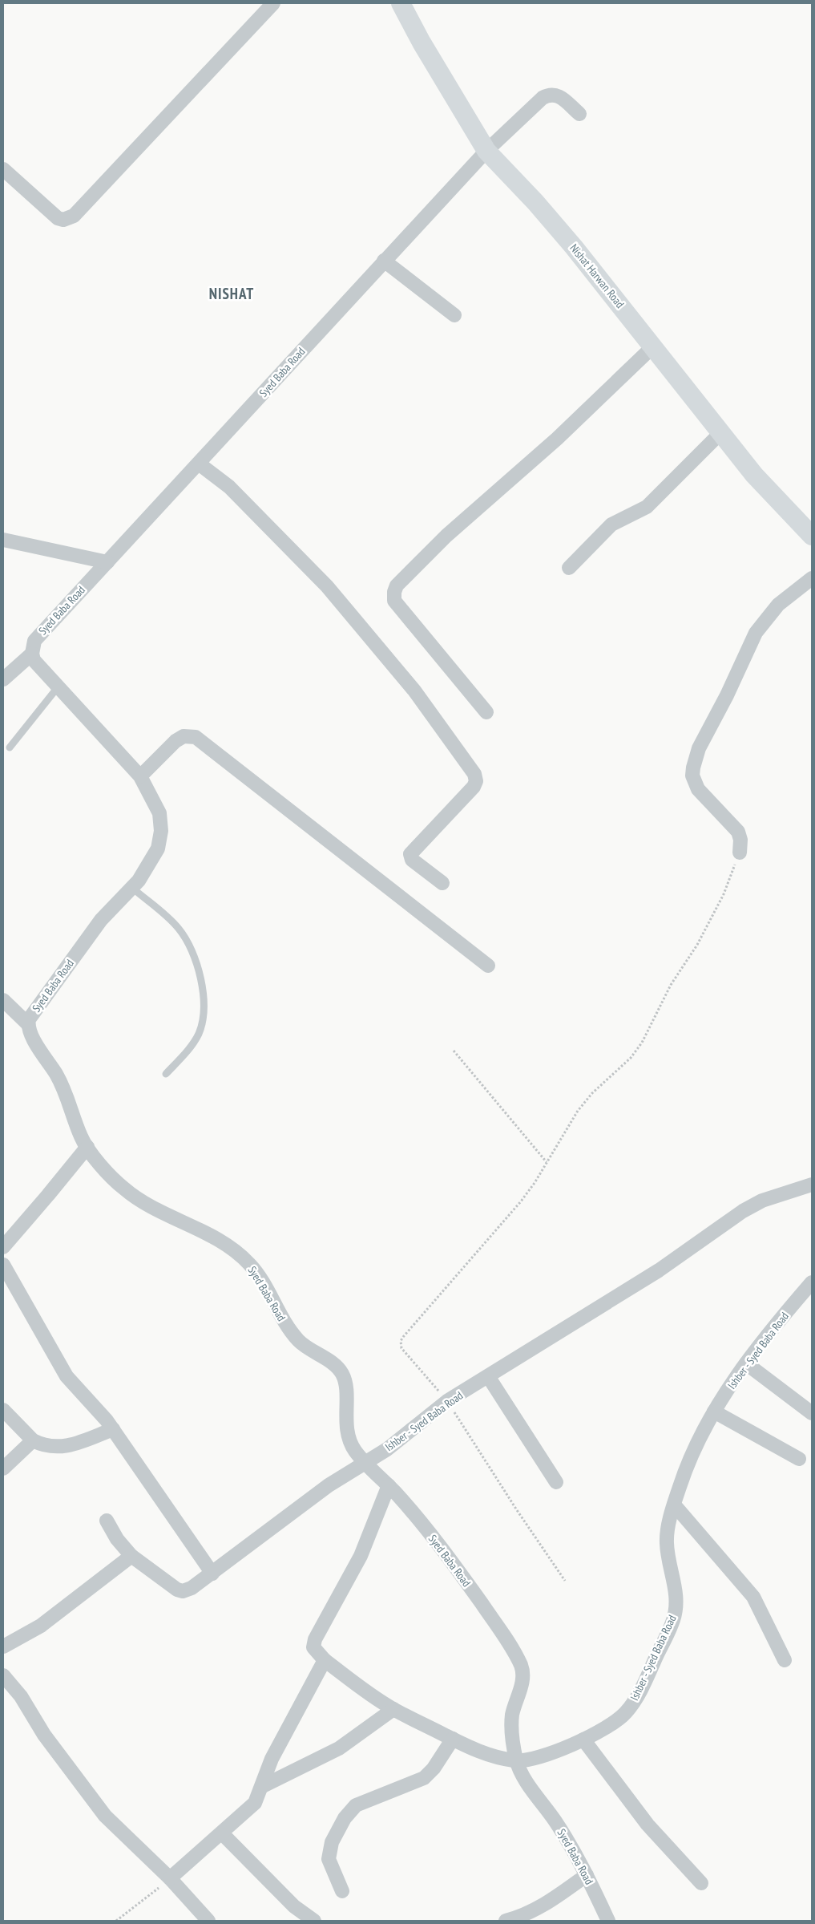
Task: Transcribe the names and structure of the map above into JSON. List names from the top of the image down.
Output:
{
  "streets": {
    "main road": ["Nishat Harwan Road"],
    "street": ["Syed Baba Road", "Ishber - Syed Baba Road"]
  },
  "crossings": [
    ["Nishat Harwan Road", "Syed Baba Road"],
    ["Syed Baba Road", "Ishber - Syed Baba Road"]
  ],
  "districts": ["NISHAT"]
}
